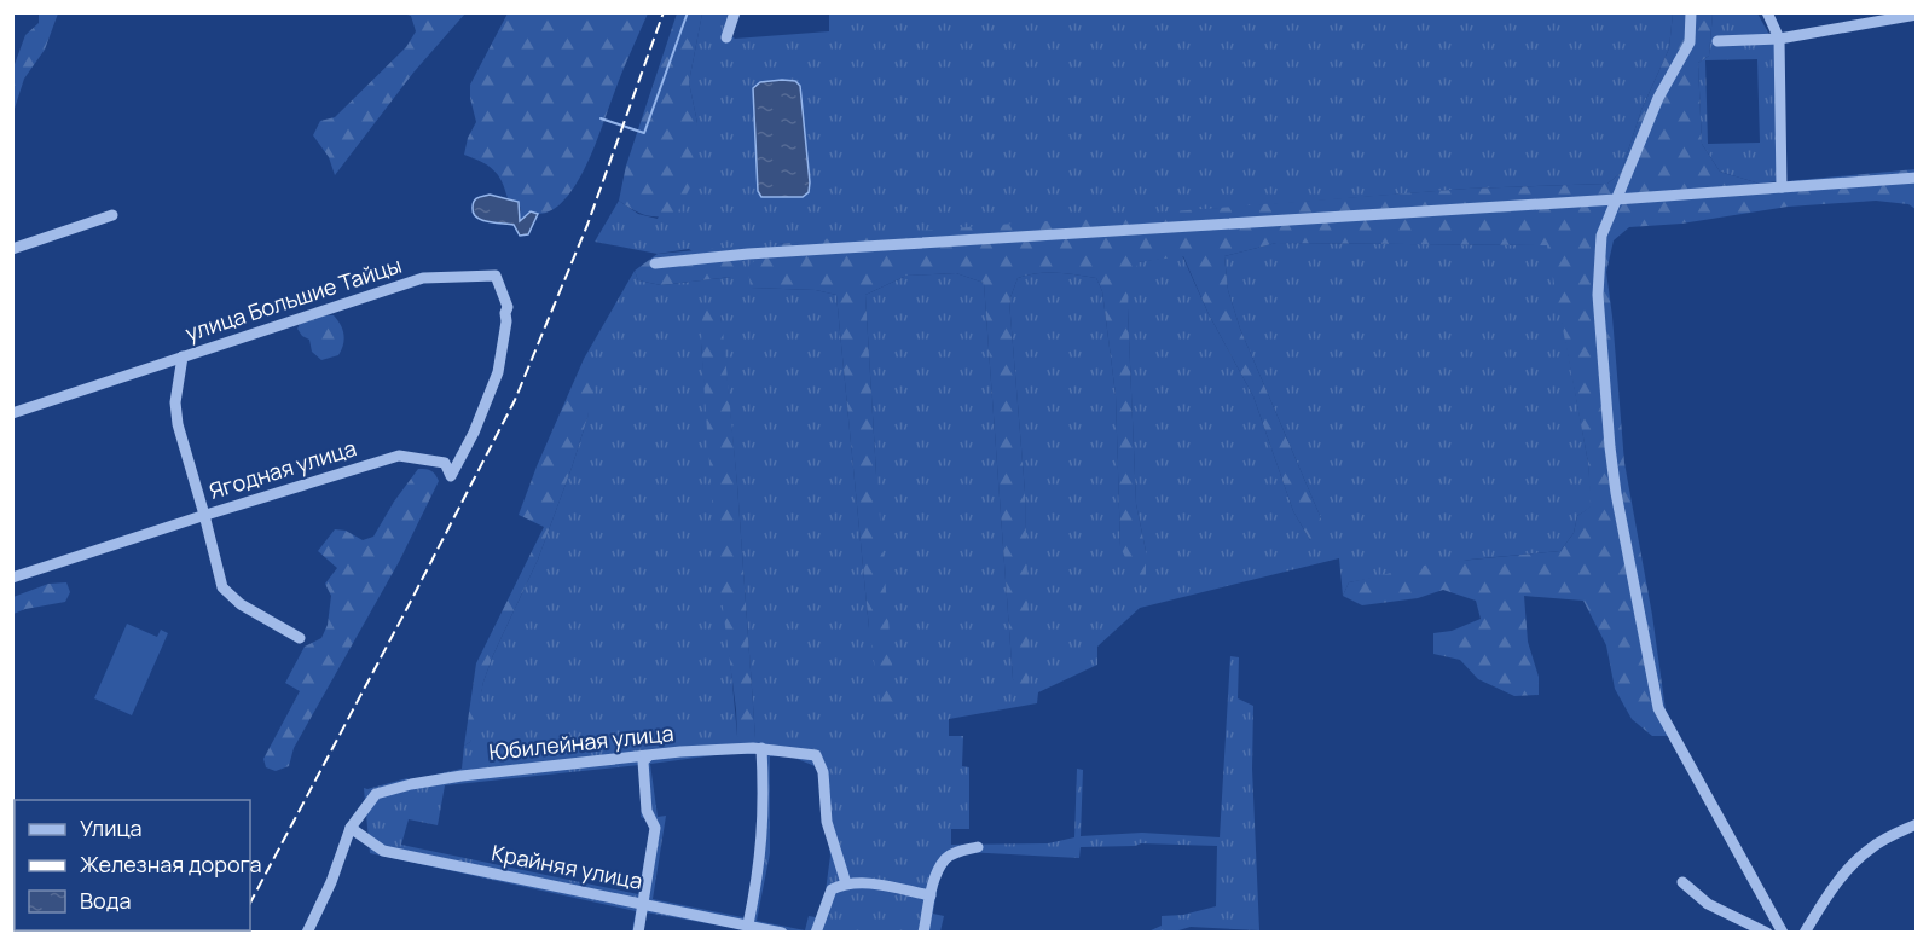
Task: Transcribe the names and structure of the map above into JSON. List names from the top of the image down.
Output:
{
  "streets": {
    "street": [
      "улица Большие Тайцы",
      "Ягодная улица",
      "Юбилейная улица",
      "Крайняя улица"
    ]
  },
  "crossings": [
    ["улица Большие Тайцы", "Ягодная улица"],
    ["Юбилейная улица", "Крайняя улица"]
  ],
  "legend": ["Улица", "Железная дорога", "Вода"]
}
